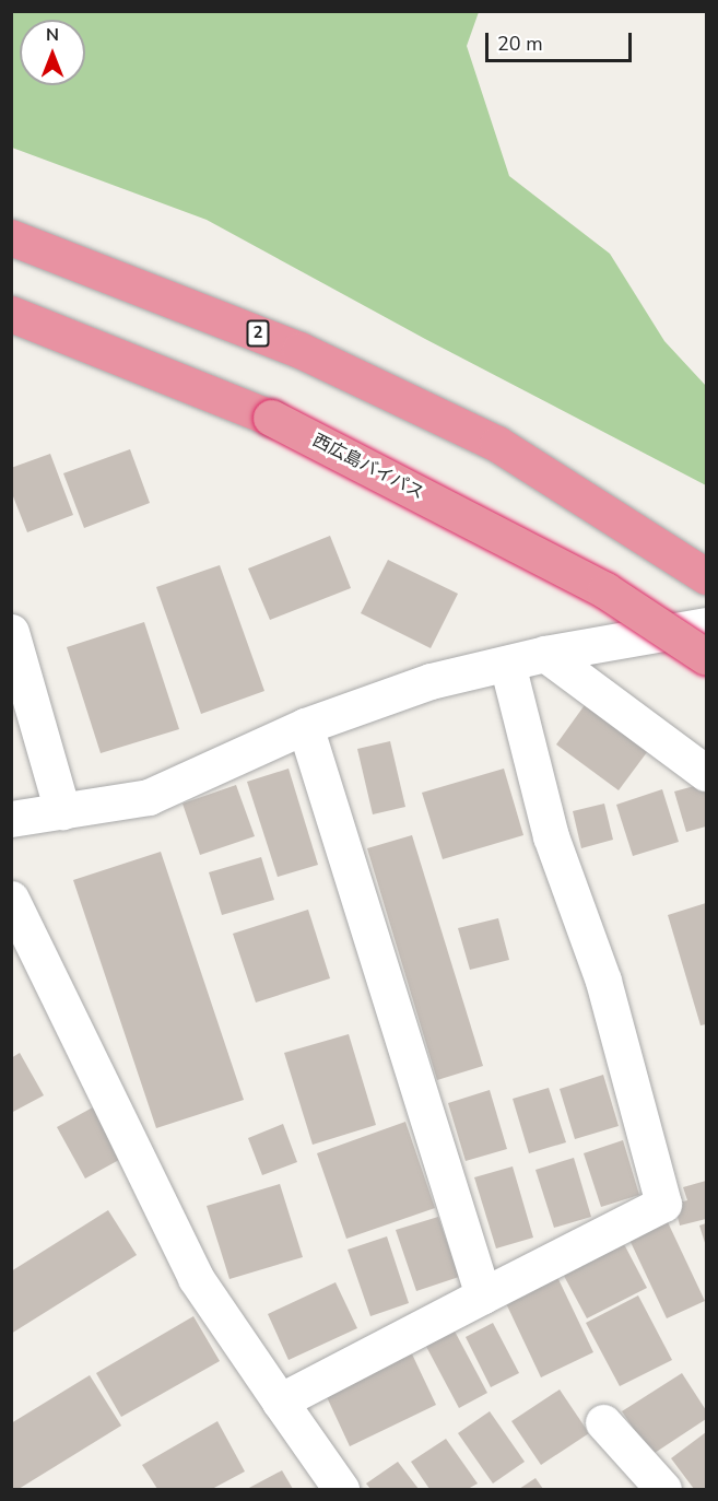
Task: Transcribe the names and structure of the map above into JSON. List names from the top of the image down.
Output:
{
  "streets": {
    "highway": ["2", "西広島バイパス"]
  },
  "scale_bar": "20 m",
  "north": "top"
}
